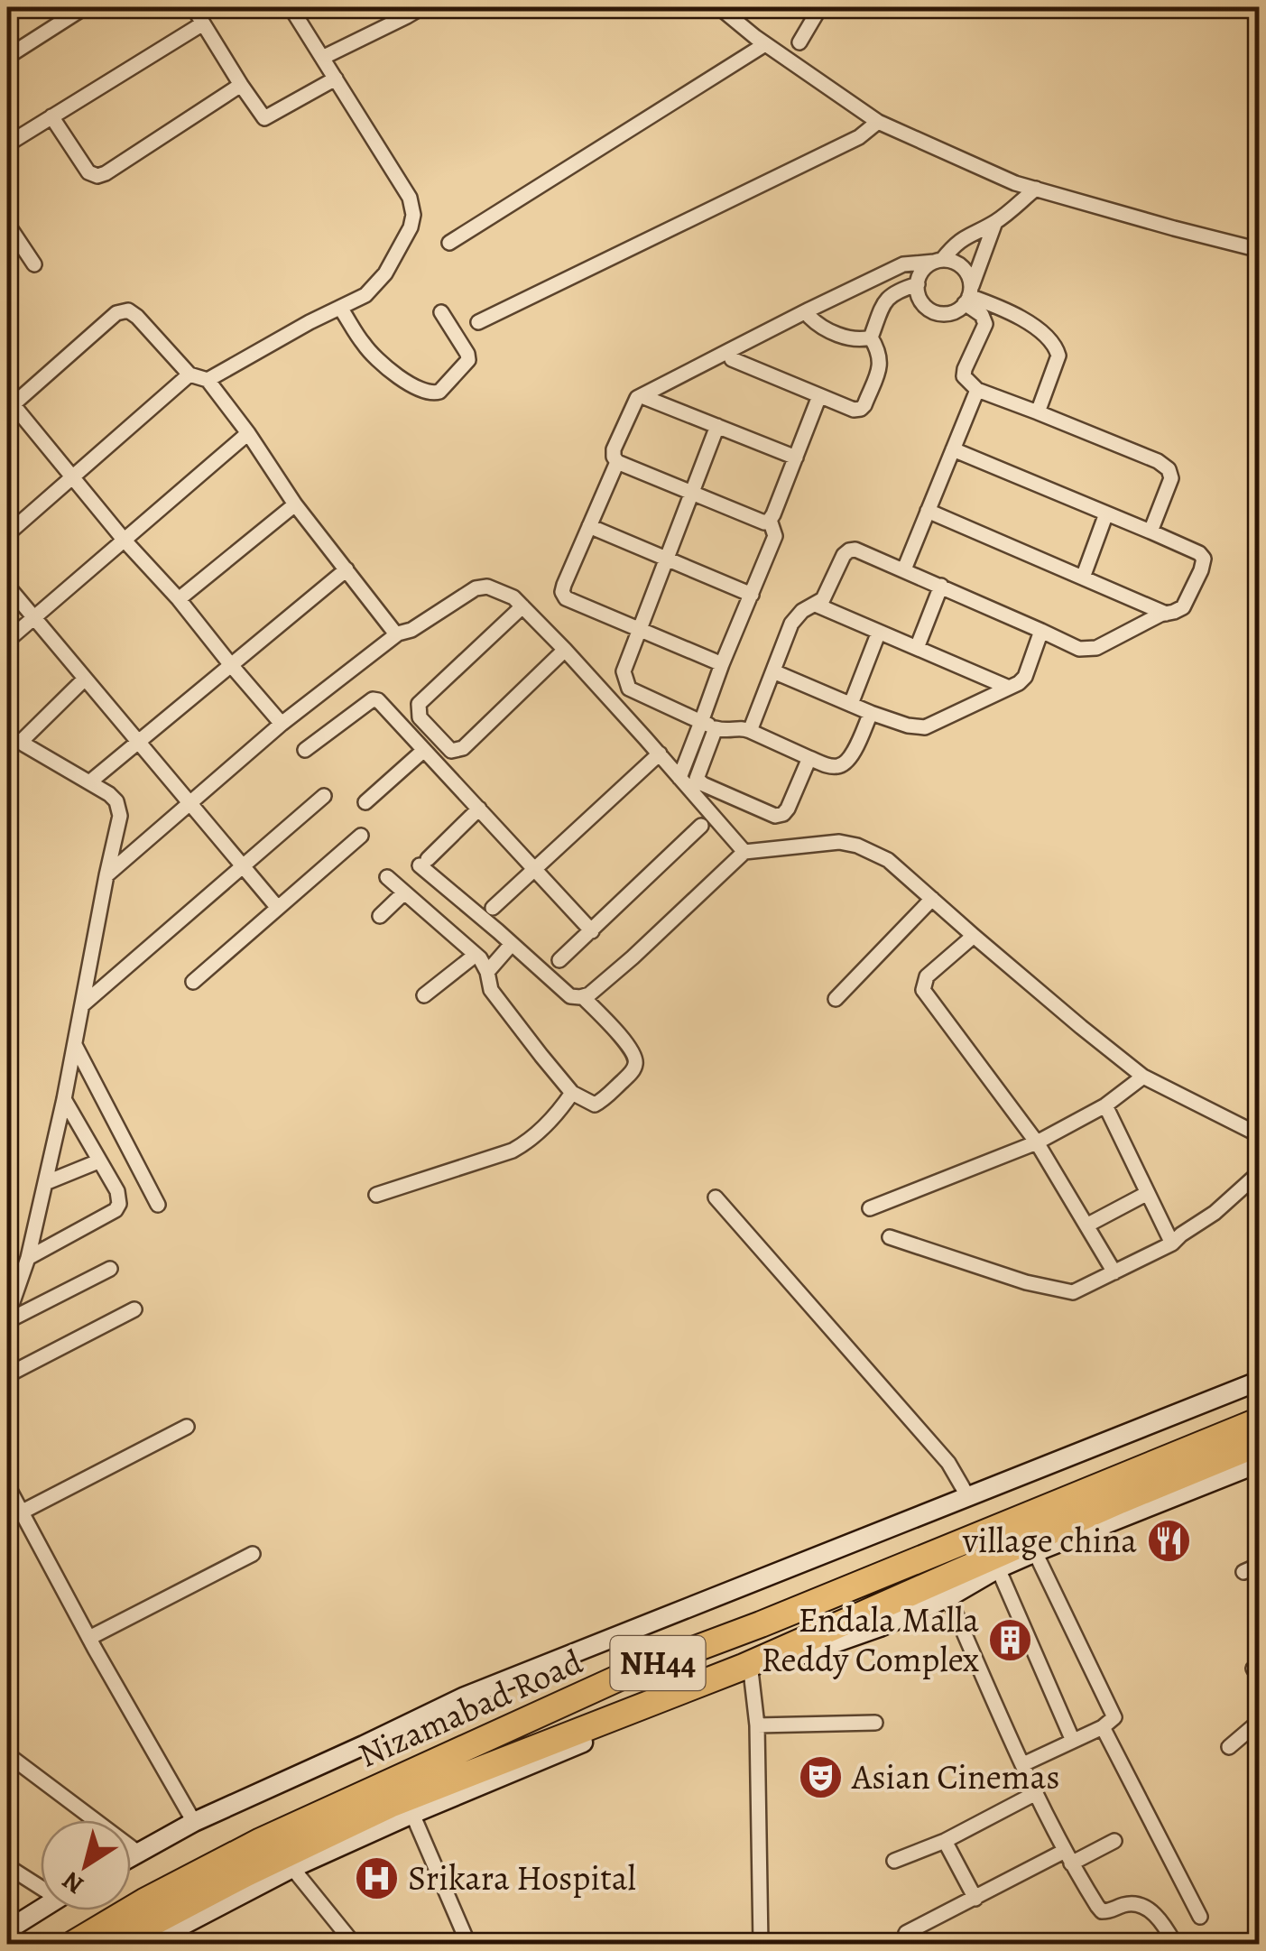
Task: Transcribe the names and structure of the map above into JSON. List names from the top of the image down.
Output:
{
  "streets": {
    "highway": ["NH44", "Nizamabad Road"]
  },
  "places": {
    "restaurant": ["village china"],
    "building": ["Endala Malla Reddy Complex"],
    "theatre": ["Asian Cinemas"],
    "hospital": ["Srikara Hospital"]
  },
  "north": "bottom left"
}
